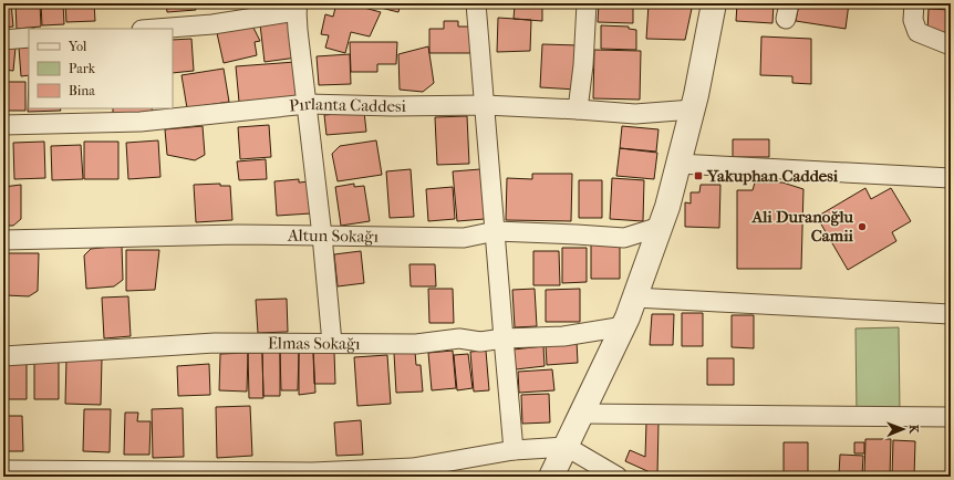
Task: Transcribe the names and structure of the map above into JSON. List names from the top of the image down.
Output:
{
  "streets": {
    "street": ["Pırlanta Caddesi", "Altun Sokağı", "Elmas Sokağı"]
  },
  "places": {
    "transit": ["Yakuphan Caddesi"],
    "other": ["Ali Duranoğlu Camii"]
  },
  "legend": ["Yol", "Park", "Bina"],
  "north": "right"
}
